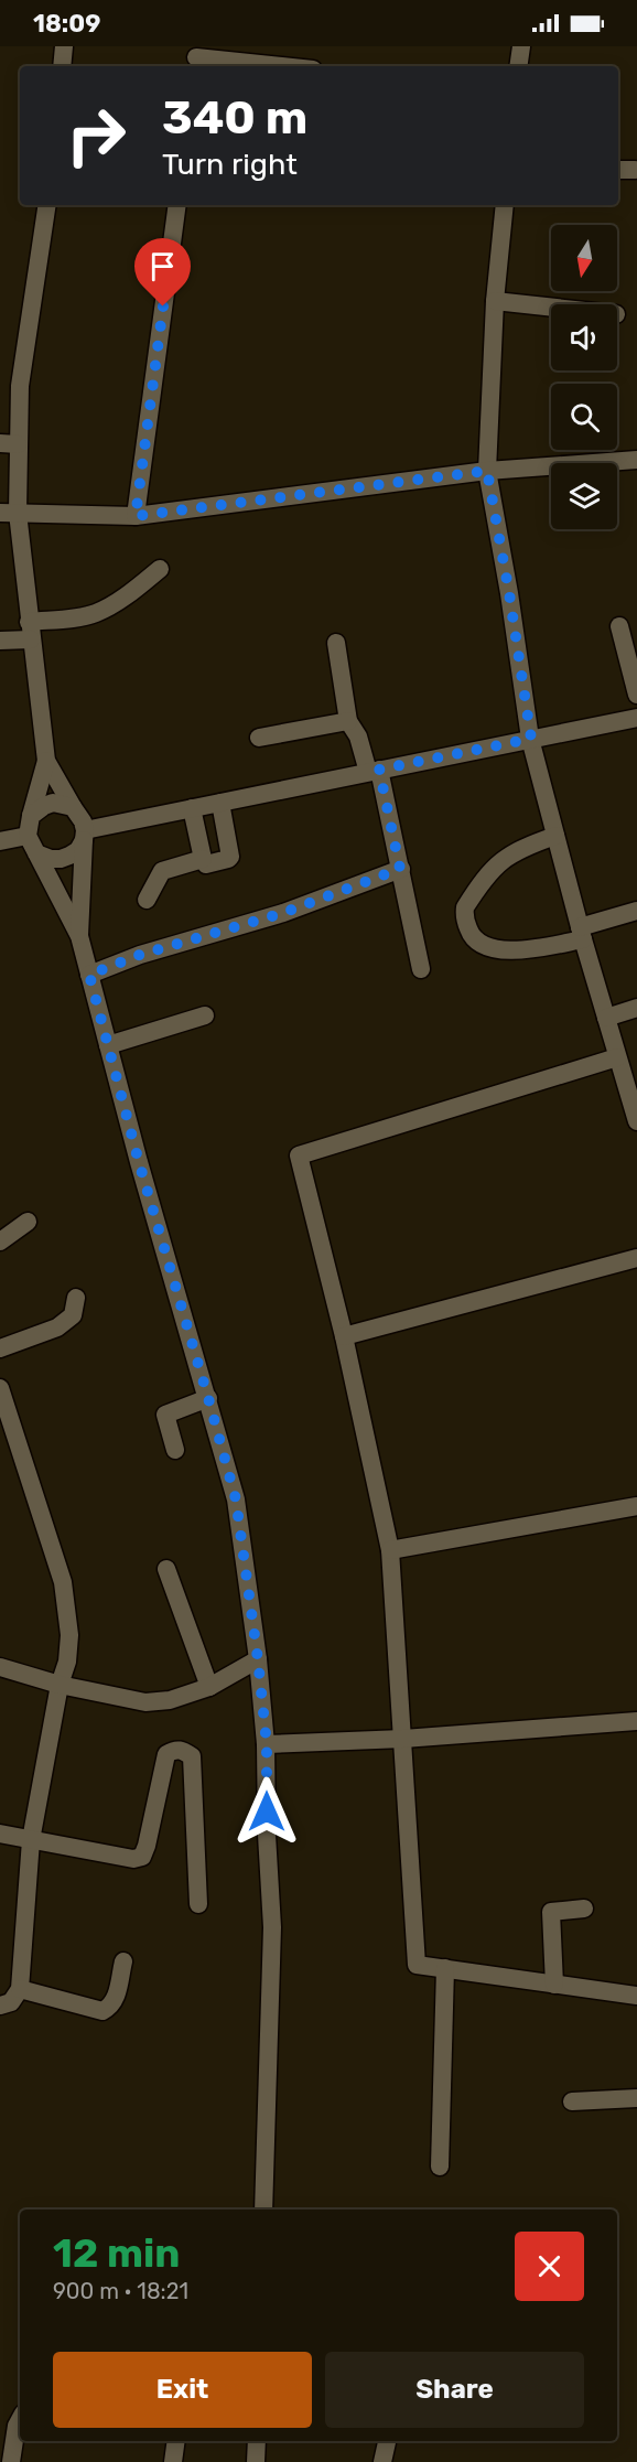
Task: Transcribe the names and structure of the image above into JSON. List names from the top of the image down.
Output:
{
  "north": "bottom",
  "page": {
    "status": "18:09",
    "turn": ["340 m", "Turn right"],
    "heading": ["12 min", "900 m · 18:21"],
    "buttons": ["Exit", "Share"]
  }
}
